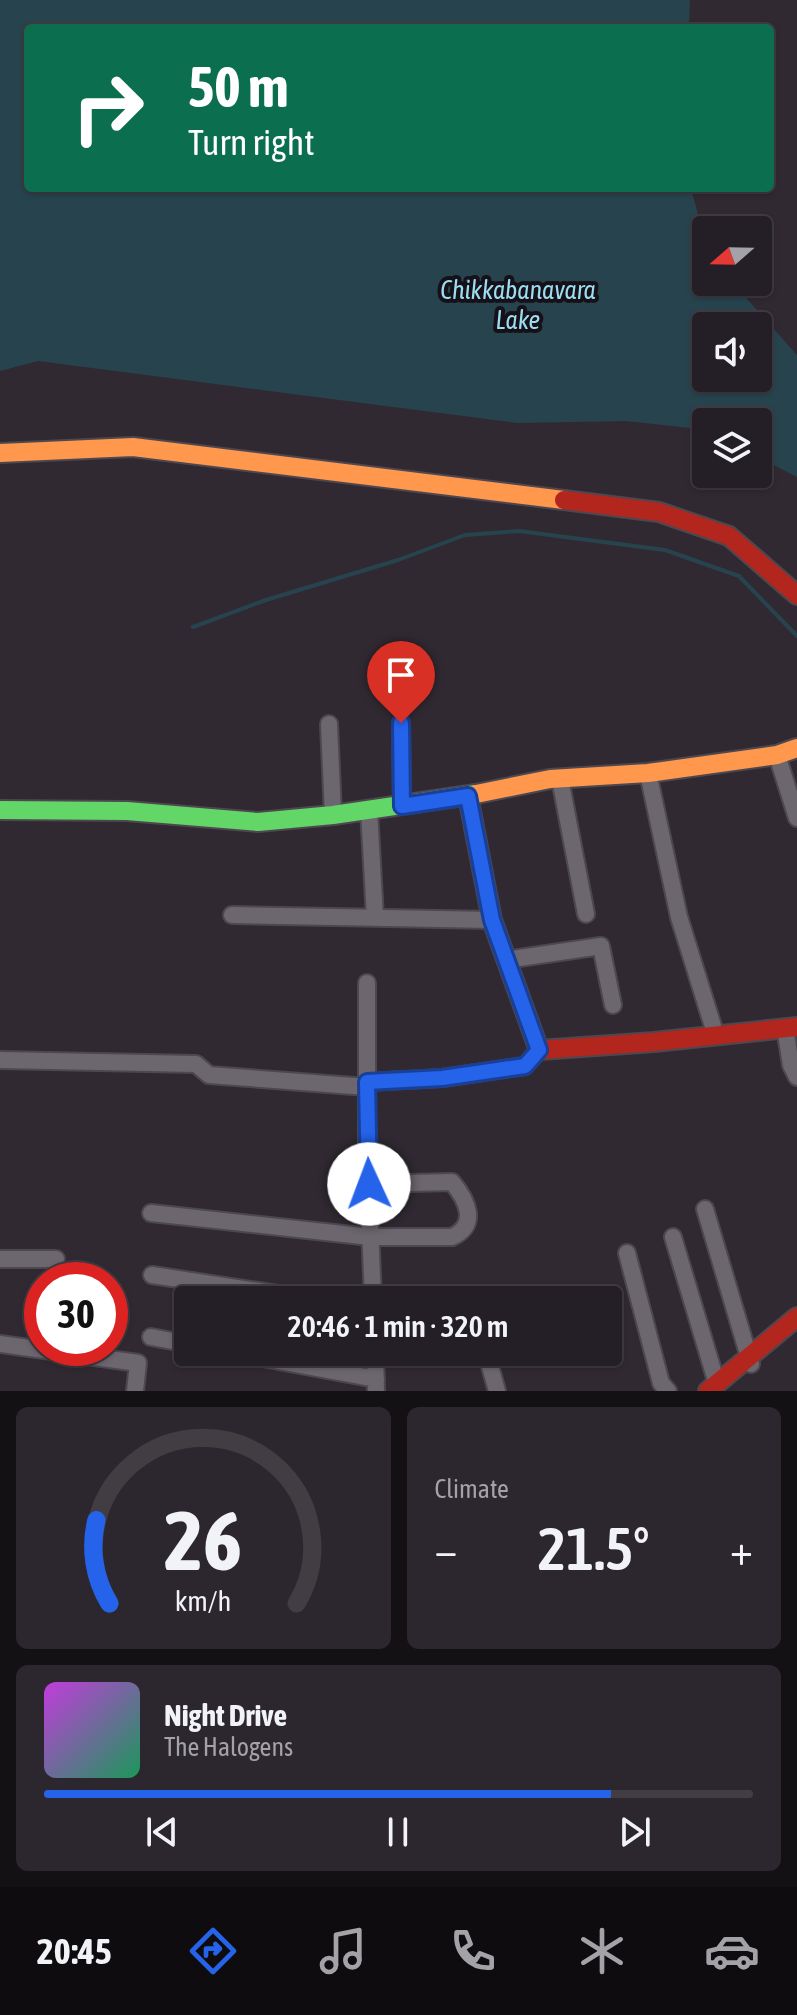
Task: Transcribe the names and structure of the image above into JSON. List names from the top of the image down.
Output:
{
  "water": ["Chikkabanavara Lake"],
  "north": "left",
  "page": {
    "turn": ["50 m", "Turn right"],
    "limit": "30",
    "trip": "20:46 · 1 min · 320 m",
    "tile": "Climate",
    "heat": ["−", "21.5°", "+"],
    "song": ["Night Drive", "The Halogens"],
    "tabs": "20:45",
    "gauge": ["26", "km/h"]
  }
}
